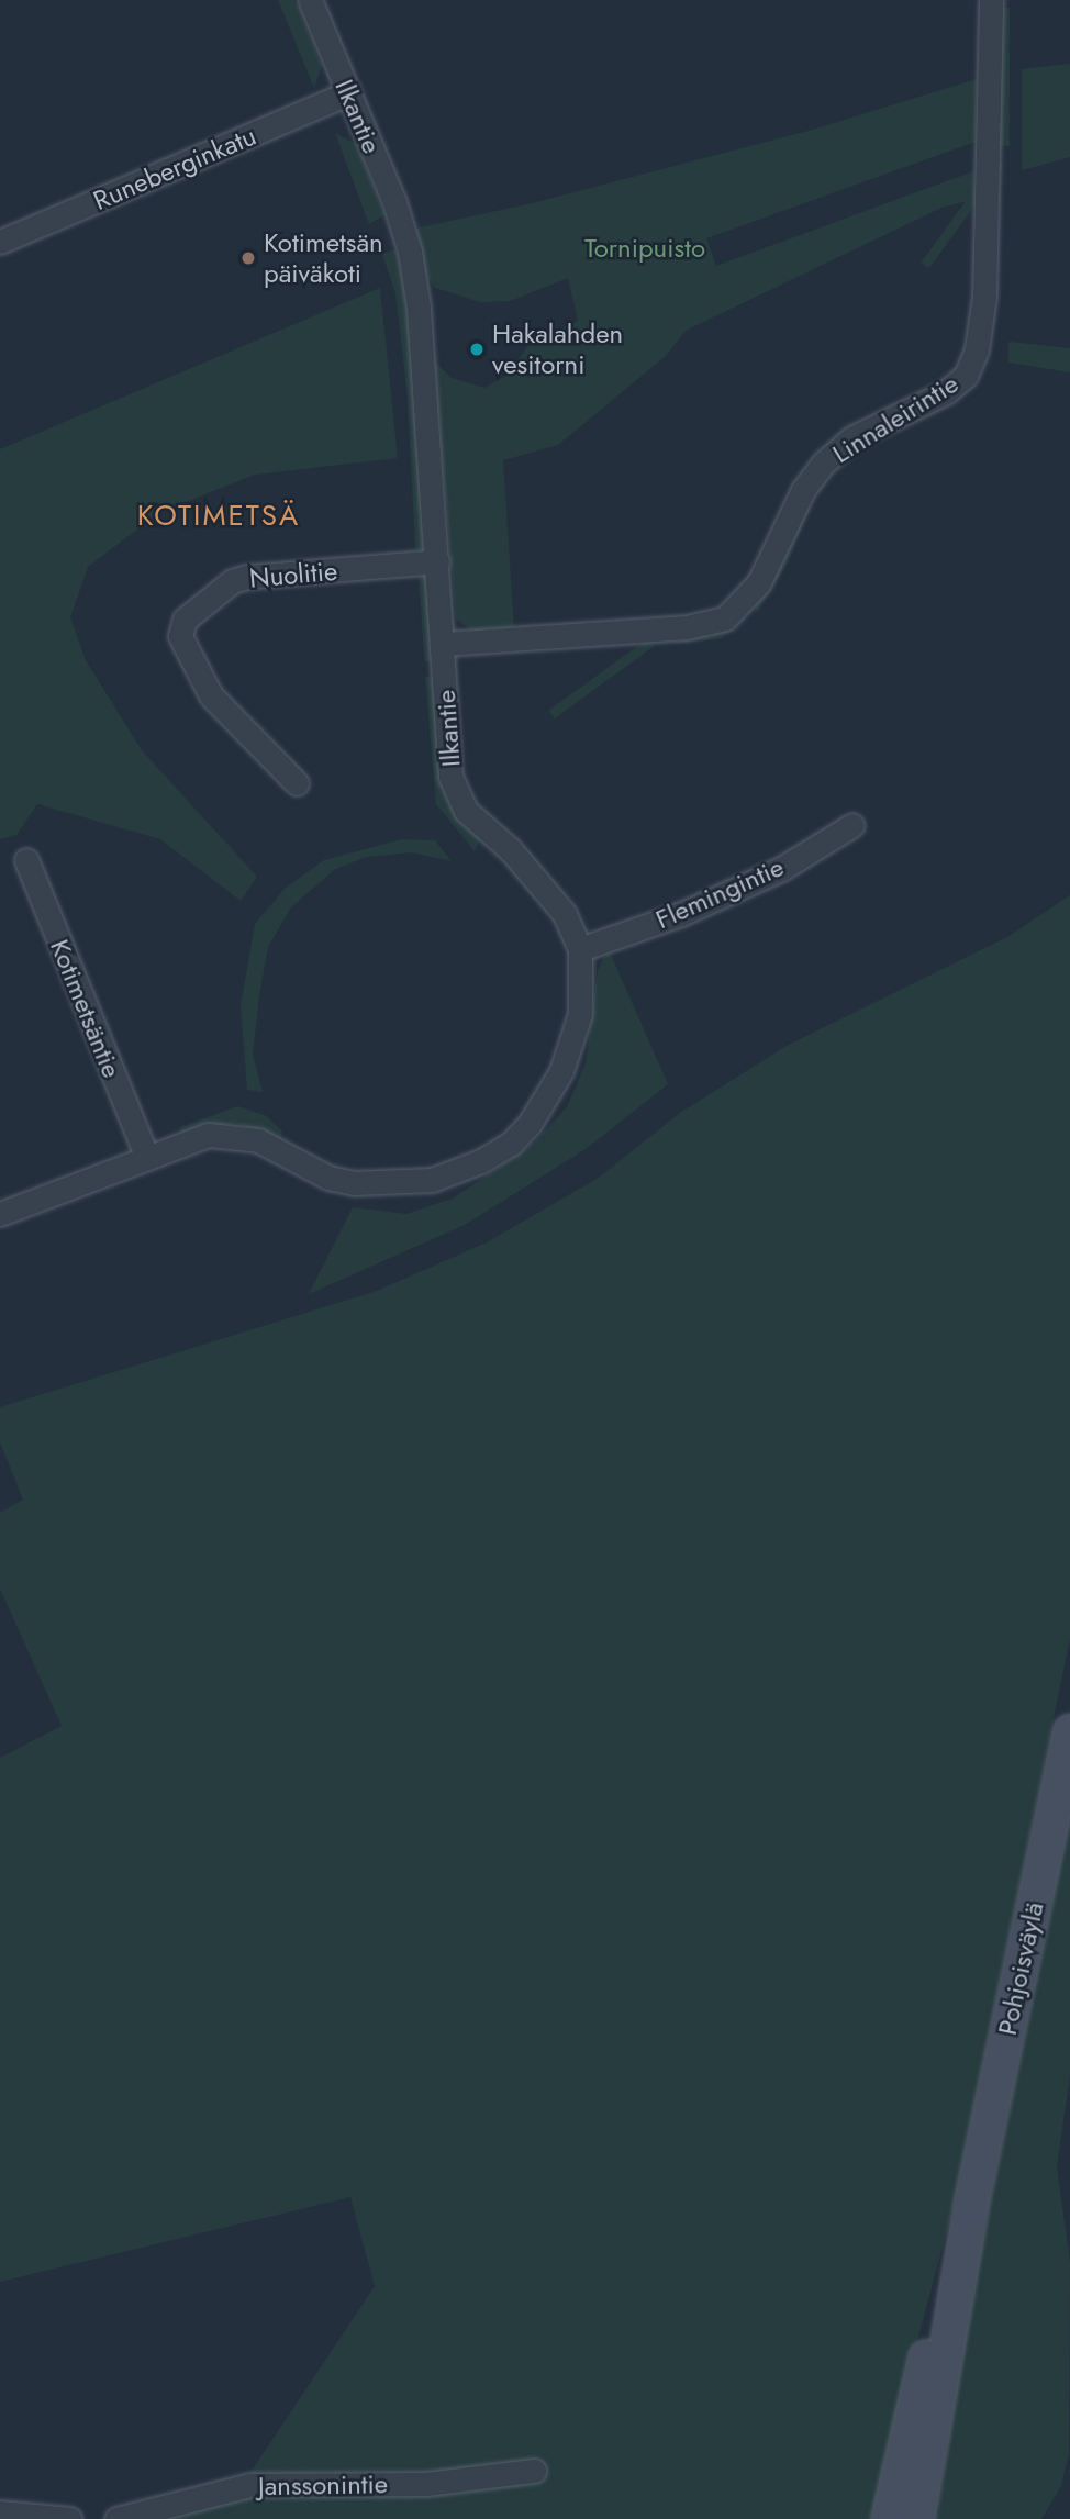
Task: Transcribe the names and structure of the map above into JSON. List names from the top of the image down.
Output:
{
  "streets": {
    "main road": ["Pohjoisväylä"],
    "street": [
      "Ilkantie",
      "Runeberginkatu",
      "Linnaleirintie",
      "Nuolitie",
      "Flemingintie",
      "Kotimetsäntie",
      "Janssonintie"
    ]
  },
  "crossings": [
    ["Ilkantie", "Runeberginkatu"],
    ["Ilkantie", "Linnaleirintie"],
    ["Ilkantie", "Nuolitie"],
    ["Ilkantie", "Flemingintie"],
    ["Ilkantie", "Kotimetsäntie"]
  ],
  "districts": ["KOTIMETSÄ"],
  "parks": ["Tornipuisto"],
  "places": ["Kotimetsän päiväkoti", "Hakalahden vesitorni"]
}
